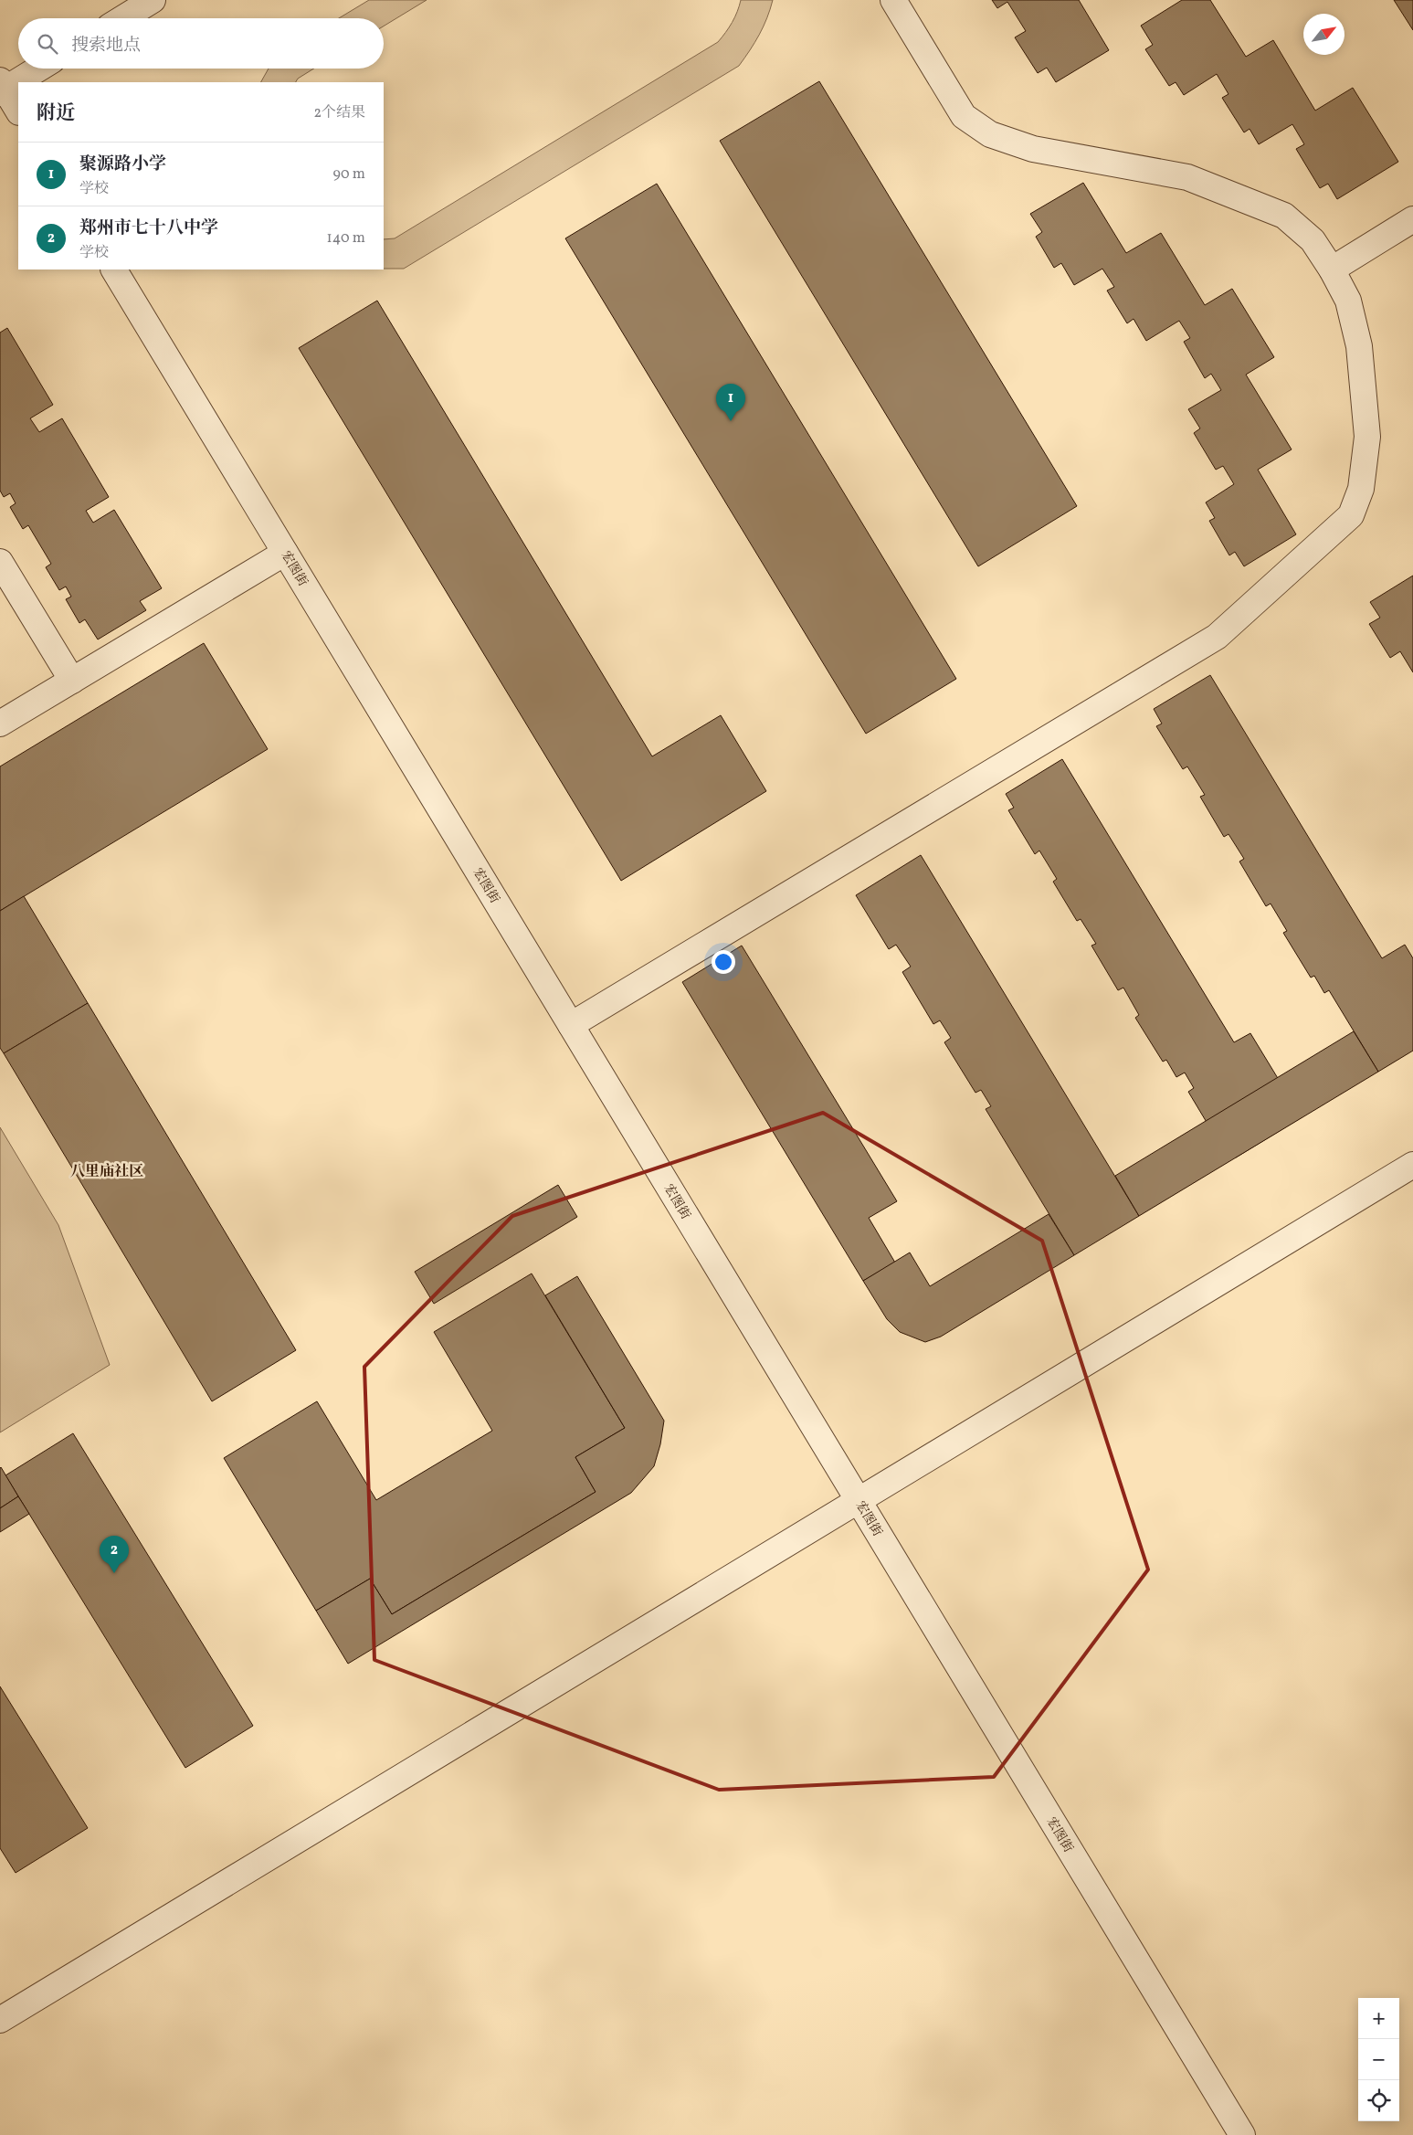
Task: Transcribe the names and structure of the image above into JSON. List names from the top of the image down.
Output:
{
  "streets": {
    "street": ["宏图街"]
  },
  "districts": ["八里庙社区"],
  "north": "top right",
  "page": {
    "search": "搜索地点",
    "heading": ["附近", "2个结果"],
    "list": [
      {
        "mark": "1",
        "name": "聚源路小学",
        "note": "学校",
        "value": "90 m"
      },
      {
        "mark": "2",
        "name": "郑州市七十八中学",
        "note": "学校",
        "value": "140 m"
      }
    ],
    "pins": ["1", "2"],
    "map_buttons": ["+", "−"]
  }
}
